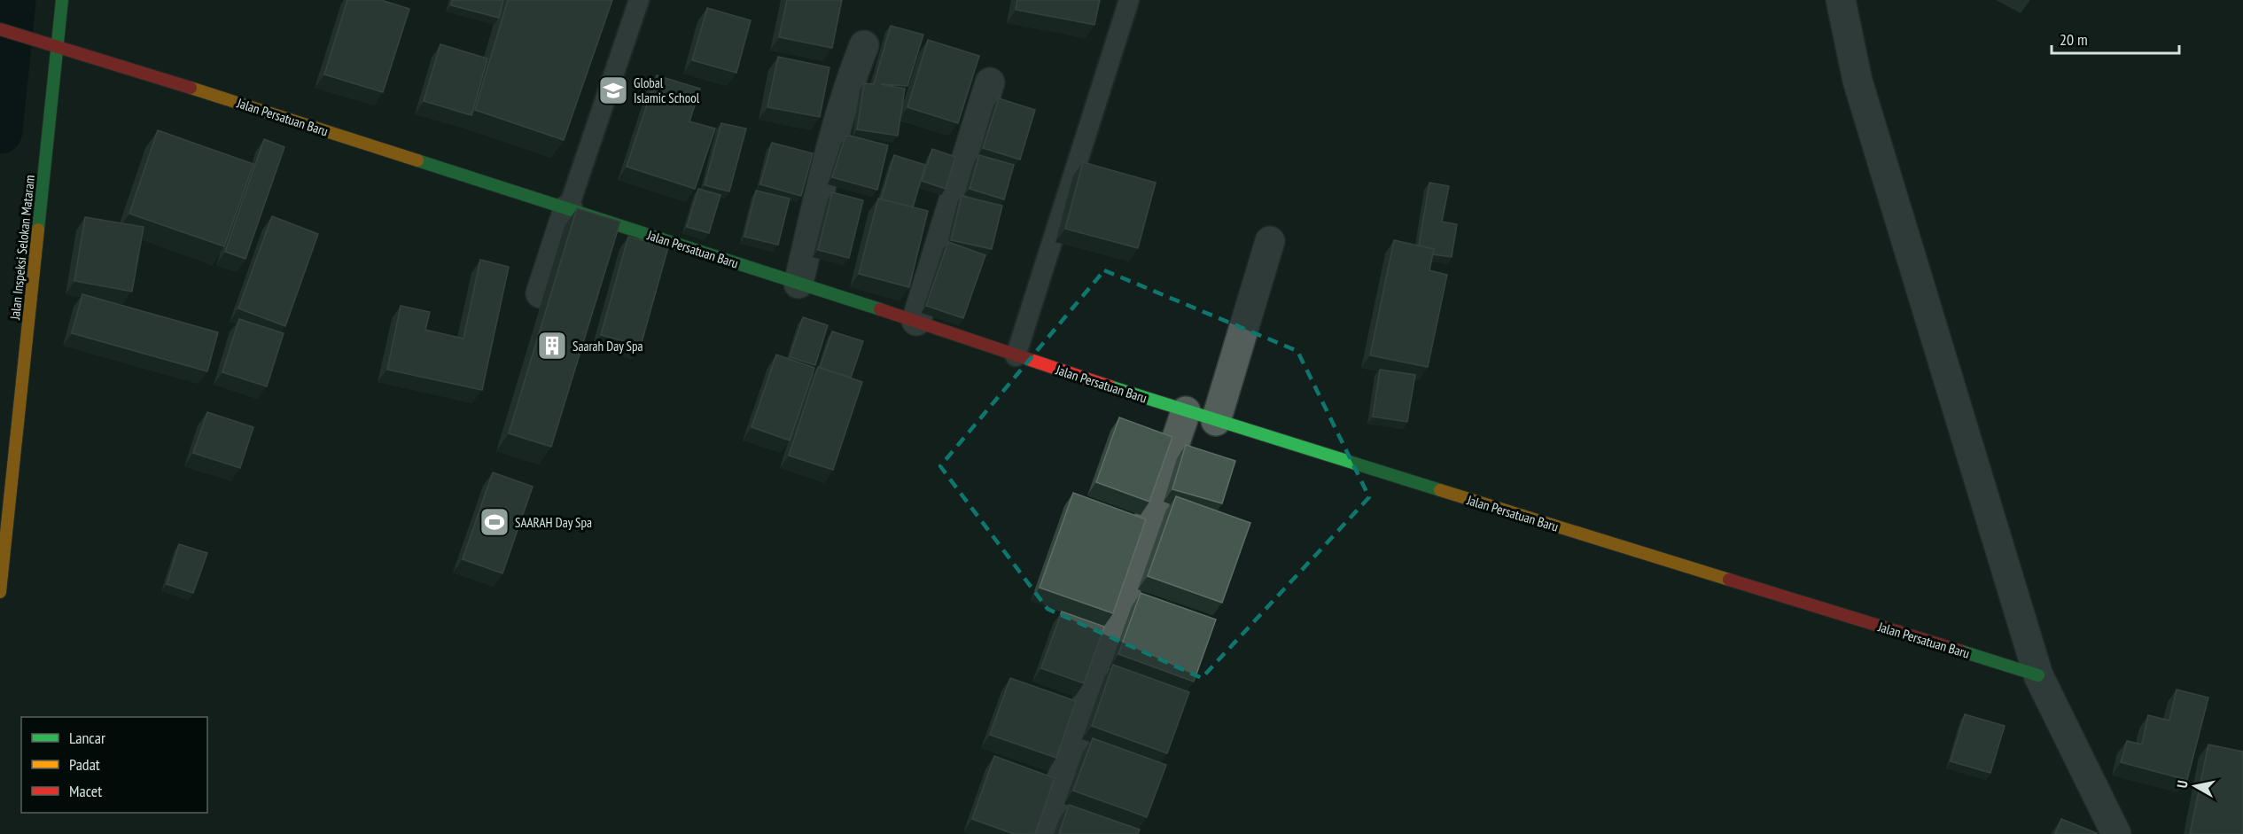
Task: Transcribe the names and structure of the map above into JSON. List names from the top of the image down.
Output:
{
  "streets": {
    "street": ["Jalan Persatuan Baru", "Jalan Inspeksi Selokan Mataram"]
  },
  "crossings": [
    ["Jalan Persatuan Baru", "Jalan Inspeksi Selokan Mataram"]
  ],
  "places": {
    "school or university": ["Global Islamic School"],
    "building": ["Saarah Day Spa"],
    "sports": ["SAARAH Day Spa"]
  },
  "legend": ["Lancar", "Padat", "Macet"],
  "scale_bar": "20 m",
  "north": "left"
}
